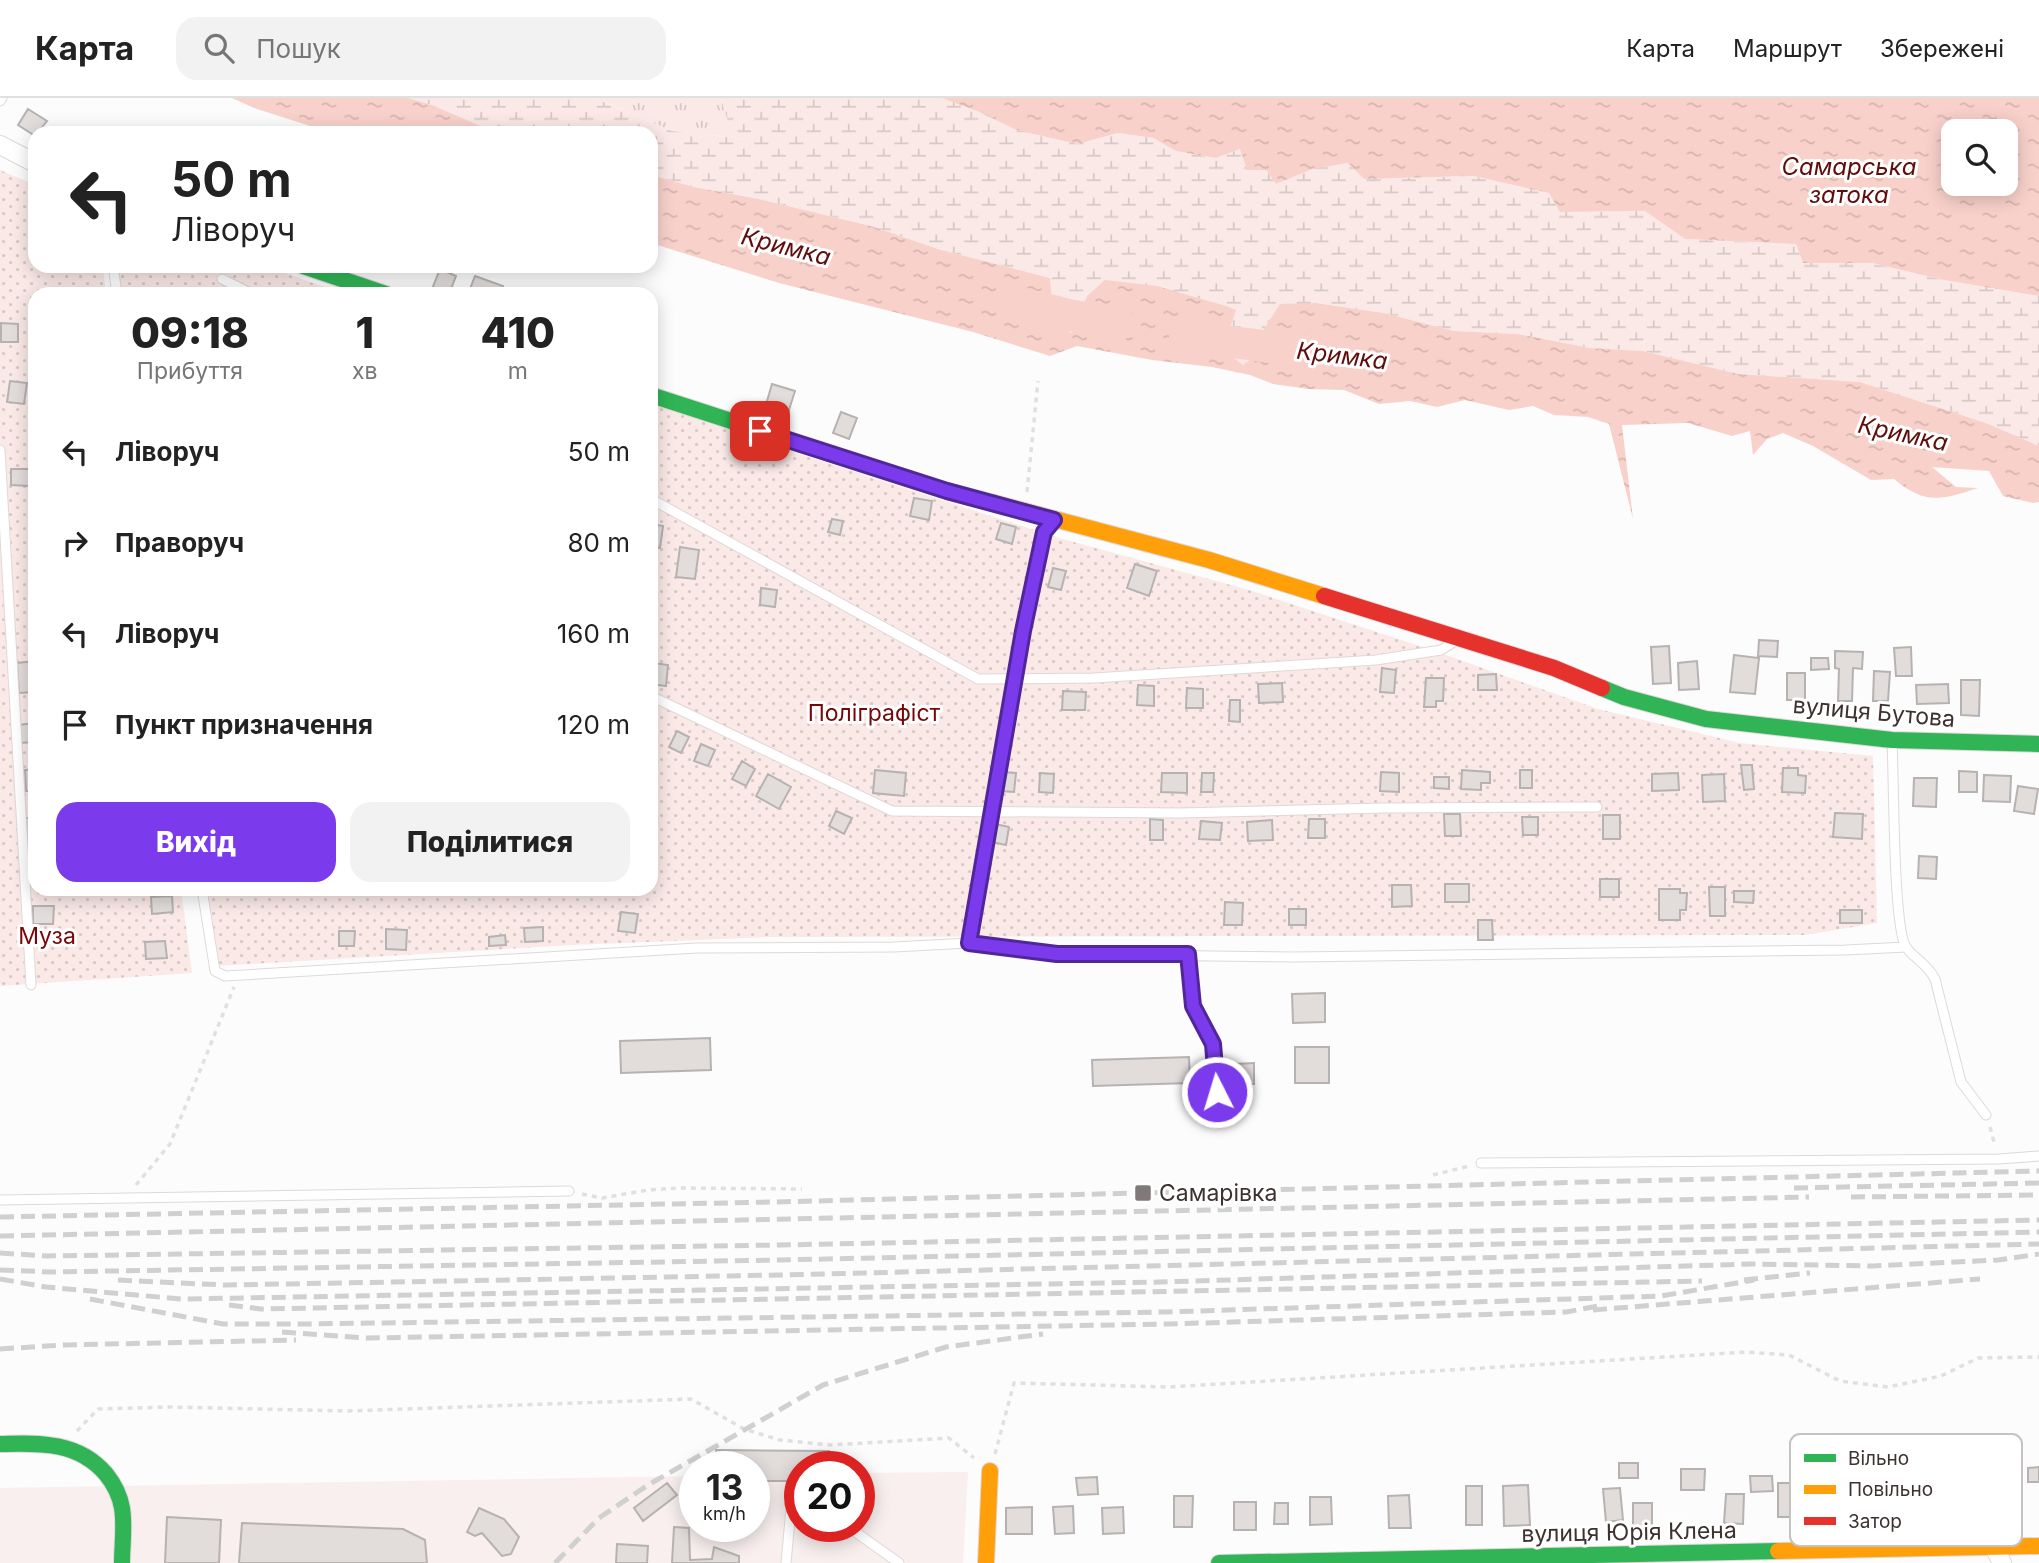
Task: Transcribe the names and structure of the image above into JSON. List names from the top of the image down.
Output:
{
  "streets": {
    "street": ["вулиця Бутова", "вулиця Юрія Клена"]
  },
  "water": ["Самарська затока", "Кримка"],
  "parks": ["Поліграфіст", "Муза"],
  "places": {
    "transit": ["Самарівка"]
  },
  "legend": ["Вільно", "Повільно", "Затор"],
  "page": {
    "header": "Карта",
    "search": "Пошук",
    "nav": ["Карта", "Маршрут", "Збережені"],
    "turn": ["50 m", "Ліворуч"],
    "eta": [
      "09:18",
      "Прибуття",
      "1",
      "хв",
      "410",
      "m"
    ],
    "list": [
      {
        "name": "Ліворуч",
        "value": "50 m"
      },
      {
        "name": "Праворуч",
        "value": "80 m"
      },
      {
        "name": "Ліворуч",
        "value": "160 m"
      },
      {
        "name": "Пункт призначення",
        "value": "120 m"
      }
    ],
    "buttons": ["Вихід", "Поділитися"],
    "speed": "13 km/h",
    "limit": "20"
  }
}
